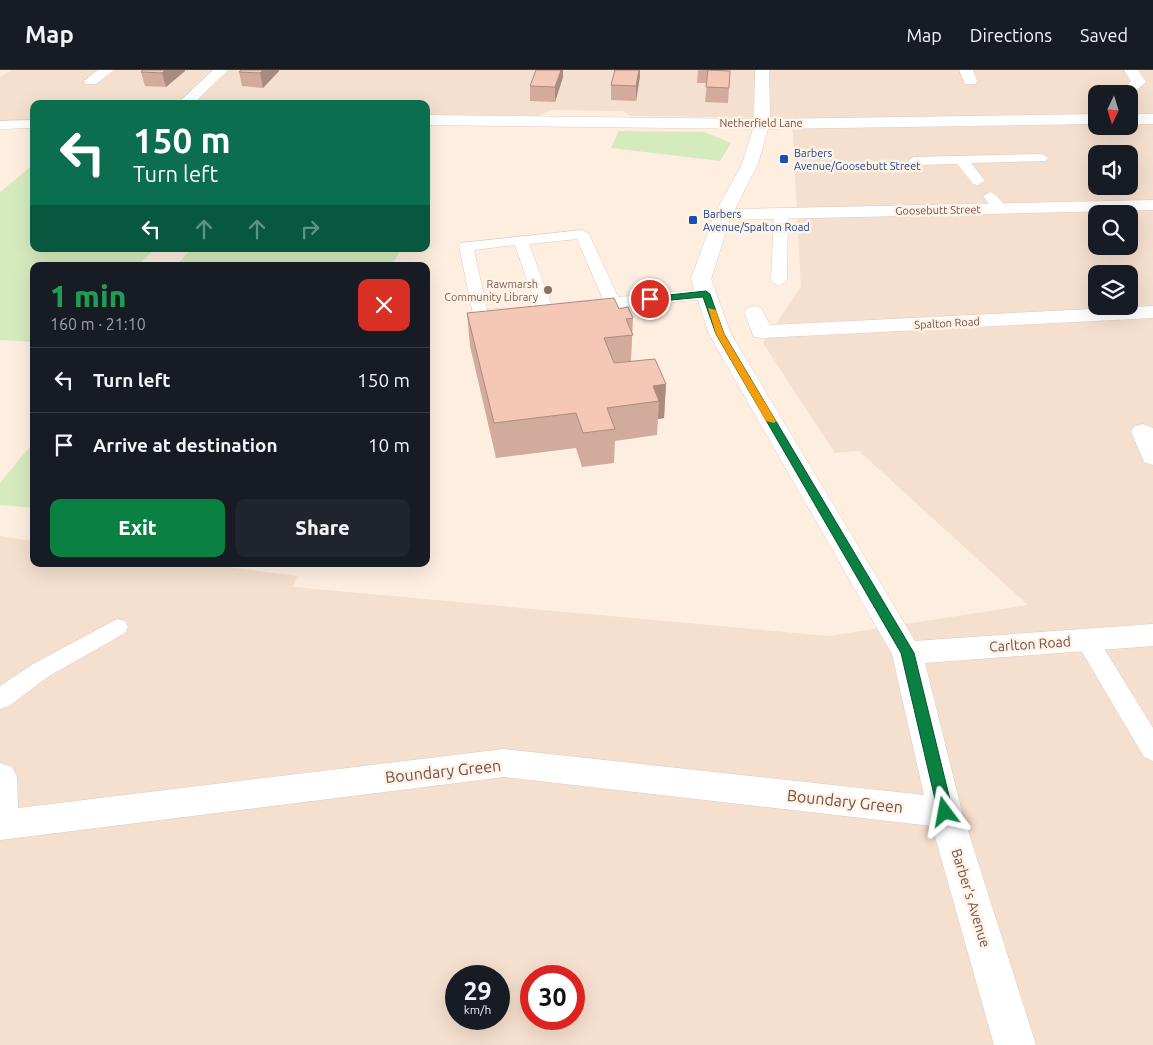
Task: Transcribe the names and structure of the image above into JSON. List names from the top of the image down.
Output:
{
  "streets": {
    "street": [
      "Netherfield Lane",
      "Goosebutt Street",
      "Spalton Road",
      "Carlton Road",
      "Boundary Green",
      "Barber's Avenue"
    ]
  },
  "crossings": [
    ["Netherfield Lane", "Barber's Avenue"],
    ["Goosebutt Street", "Barber's Avenue"],
    ["Carlton Road", "Barber's Avenue"],
    ["Boundary Green", "Barber's Avenue"]
  ],
  "places": {
    "transit": ["Barbers Avenue/Goosebutt Street", "Barbers Avenue/Spalton Road"],
    "other": ["Rawmarsh Community Library"]
  },
  "north": "bottom",
  "page": {
    "header": "Map",
    "nav": ["Map", "Directions", "Saved"],
    "turn": ["150 m", "Turn left"],
    "heading": ["1 min", "160 m · 21:10"],
    "list": [
      {
        "name": "Turn left",
        "value": "150 m"
      },
      {
        "name": "Arrive at destination",
        "value": "10 m"
      }
    ],
    "buttons": ["Exit", "Share"],
    "speed": "29 km/h",
    "limit": "30"
  }
}
